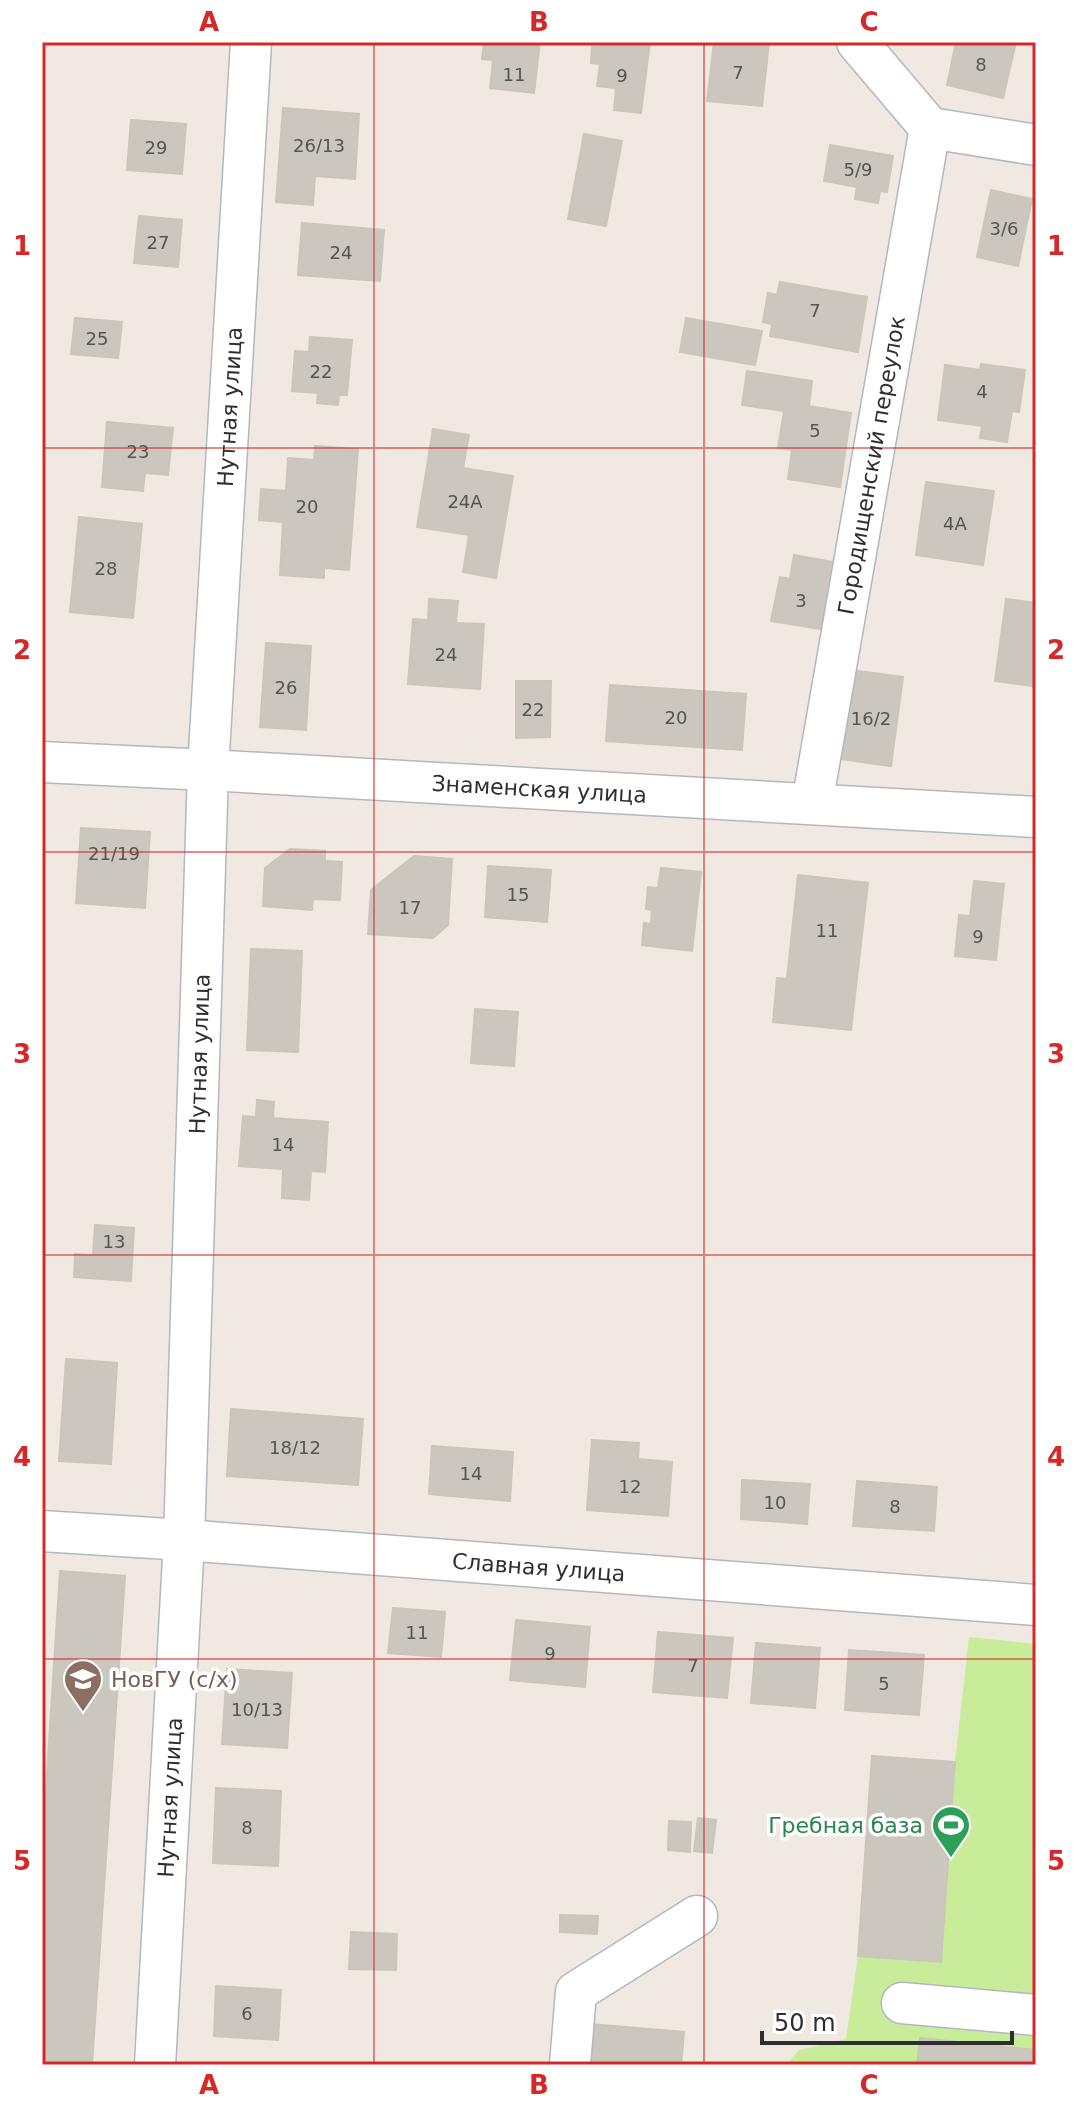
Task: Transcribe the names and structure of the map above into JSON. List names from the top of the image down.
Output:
{
  "streets": {
    "street": [
      "Нутная улица",
      "Городищенский переулок",
      "Знаменская улица",
      "Славная улица"
    ]
  },
  "crossings": [
    ["Нутная улица", "Знаменская улица"],
    ["Нутная улица", "Славная улица"],
    ["Городищенский переулок", "Знаменская улица"]
  ],
  "places": {
    "school or university": ["НовГУ (с/х)"],
    "sports": ["Гребная база"]
  },
  "house_numbers": [
    "8",
    "7",
    "11",
    "9",
    "26/13",
    "29",
    "5/9",
    "3/6",
    "27",
    "24",
    "7",
    "25",
    "22",
    "4",
    "5",
    "23",
    "24А",
    "20",
    "4А",
    "28",
    "3",
    "24",
    "26",
    "22",
    "20",
    "16/2",
    "21/19",
    "15",
    "17",
    "11",
    "9",
    "14",
    "13",
    "18/12",
    "14",
    "12",
    "10",
    "8",
    "11",
    "9",
    "7",
    "5",
    "10/13",
    "8",
    "6"
  ],
  "scale_bar": "50 m",
  "grid": {
    "columns": ["A", "B", "C"],
    "rows": [
      "1",
      "2",
      "3",
      "4",
      "5"
    ]
  }
}
